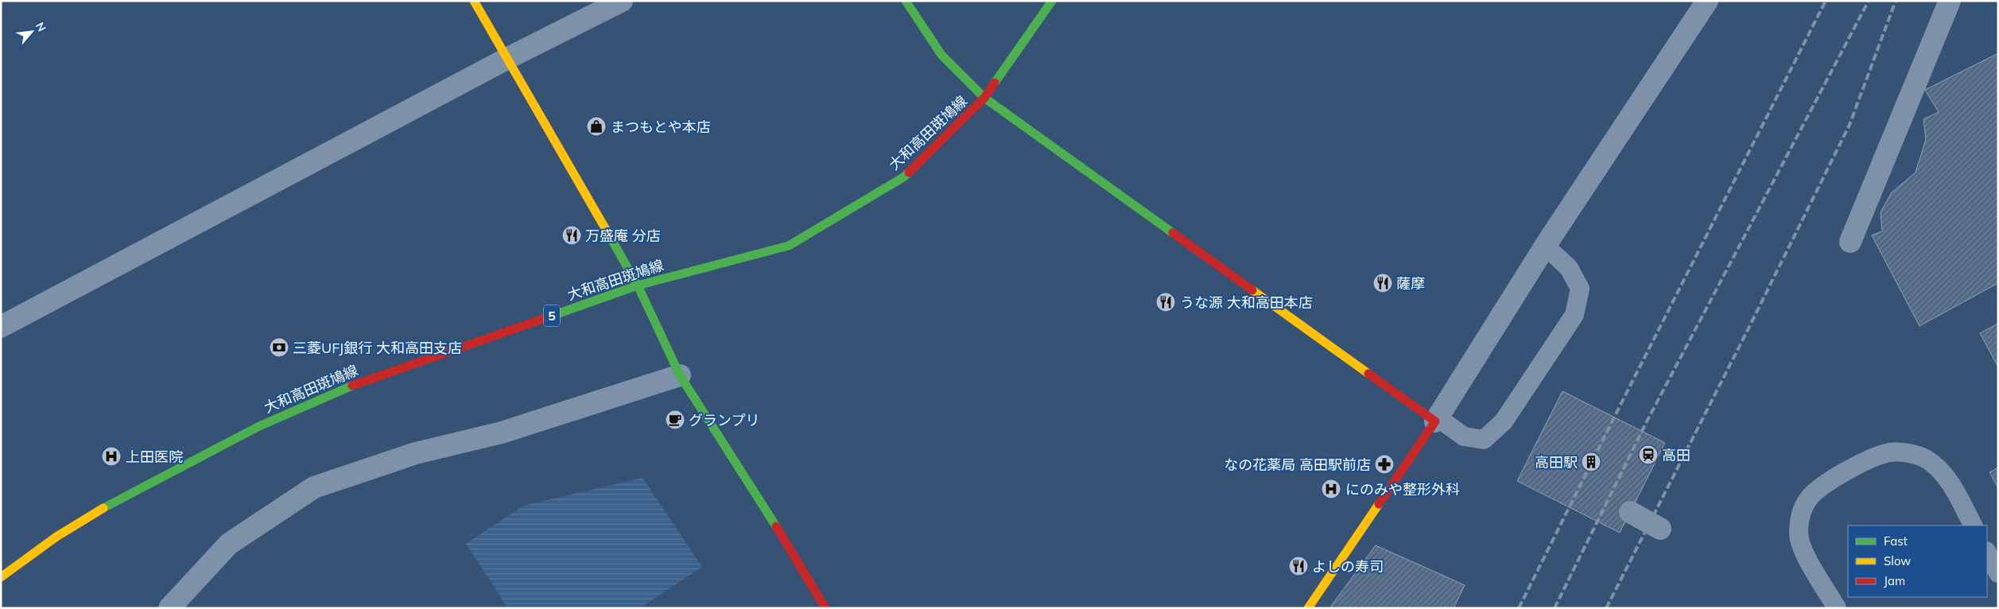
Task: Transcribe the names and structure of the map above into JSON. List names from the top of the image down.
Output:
{
  "streets": {
    "street": ["大和高田斑鳩線", "5"]
  },
  "places": {
    "shop": ["まつもとや本店"],
    "restaurant": [
      "万盛庵 分店",
      "薩摩",
      "うな源 大和高田本店",
      "よしの寿司"
    ],
    "bank": ["三菱UFJ銀行 大和高田支店"],
    "cafe": ["グランプリ"],
    "station": ["高田"],
    "hospital": ["上田医院", "にのみや整形外科"],
    "building": ["高田駅"],
    "pharmacy": ["なの花薬局 高田駅前店"]
  },
  "legend": ["Fast", "Slow", "Jam"],
  "north": "top right"
}
